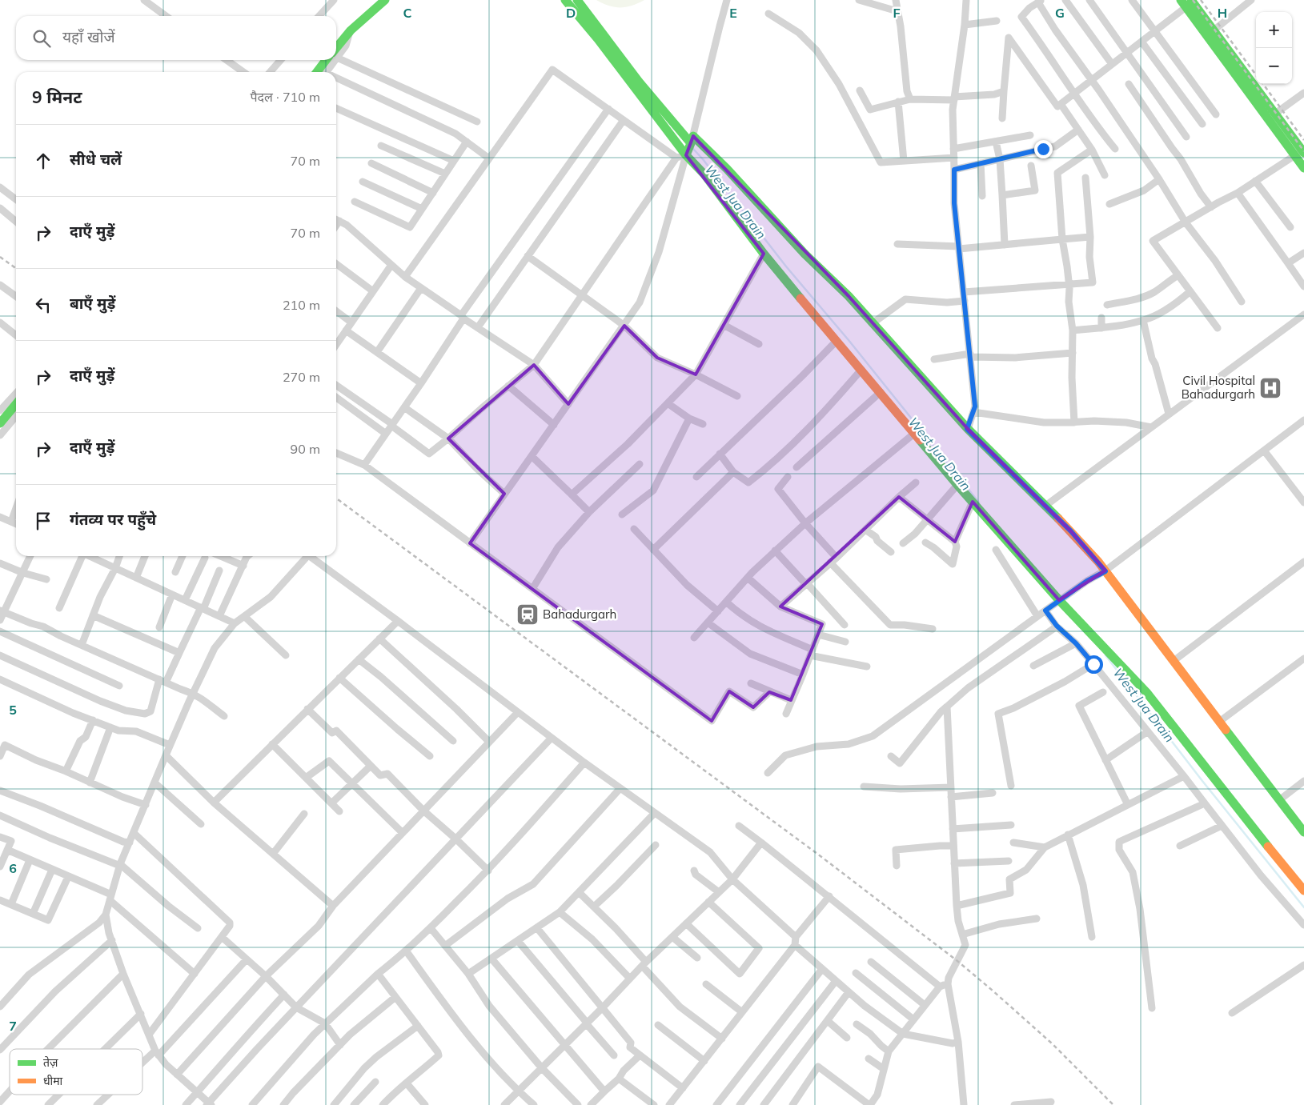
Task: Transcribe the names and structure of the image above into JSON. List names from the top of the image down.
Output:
{
  "water": ["West Jua Drain"],
  "places": {
    "hospital": ["Civil Hospital Bahadurgarh"],
    "station": ["Bahadurgarh"]
  },
  "legend": ["तेज़", "धीमा"],
  "page": {
    "map_buttons": ["+", "−"],
    "search": "यहाँ खोजें",
    "heading": ["9 मिनट", "पैदल · 710 m"],
    "list": [
      ["सीधे चलें", "70 m"],
      ["दाएँ मुड़ें", "70 m"],
      ["बाएँ मुड़ें", "210 m"],
      ["दाएँ मुड़ें", "270 m"],
      ["दाएँ मुड़ें", "90 m"],
      "गंतव्य पर पहुँचे"
    ]
  },
  "grid": {
    "columns": [
      "C",
      "D",
      "E",
      "F",
      "G",
      "H"
    ],
    "rows": ["5", "6", "7"]
  }
}
